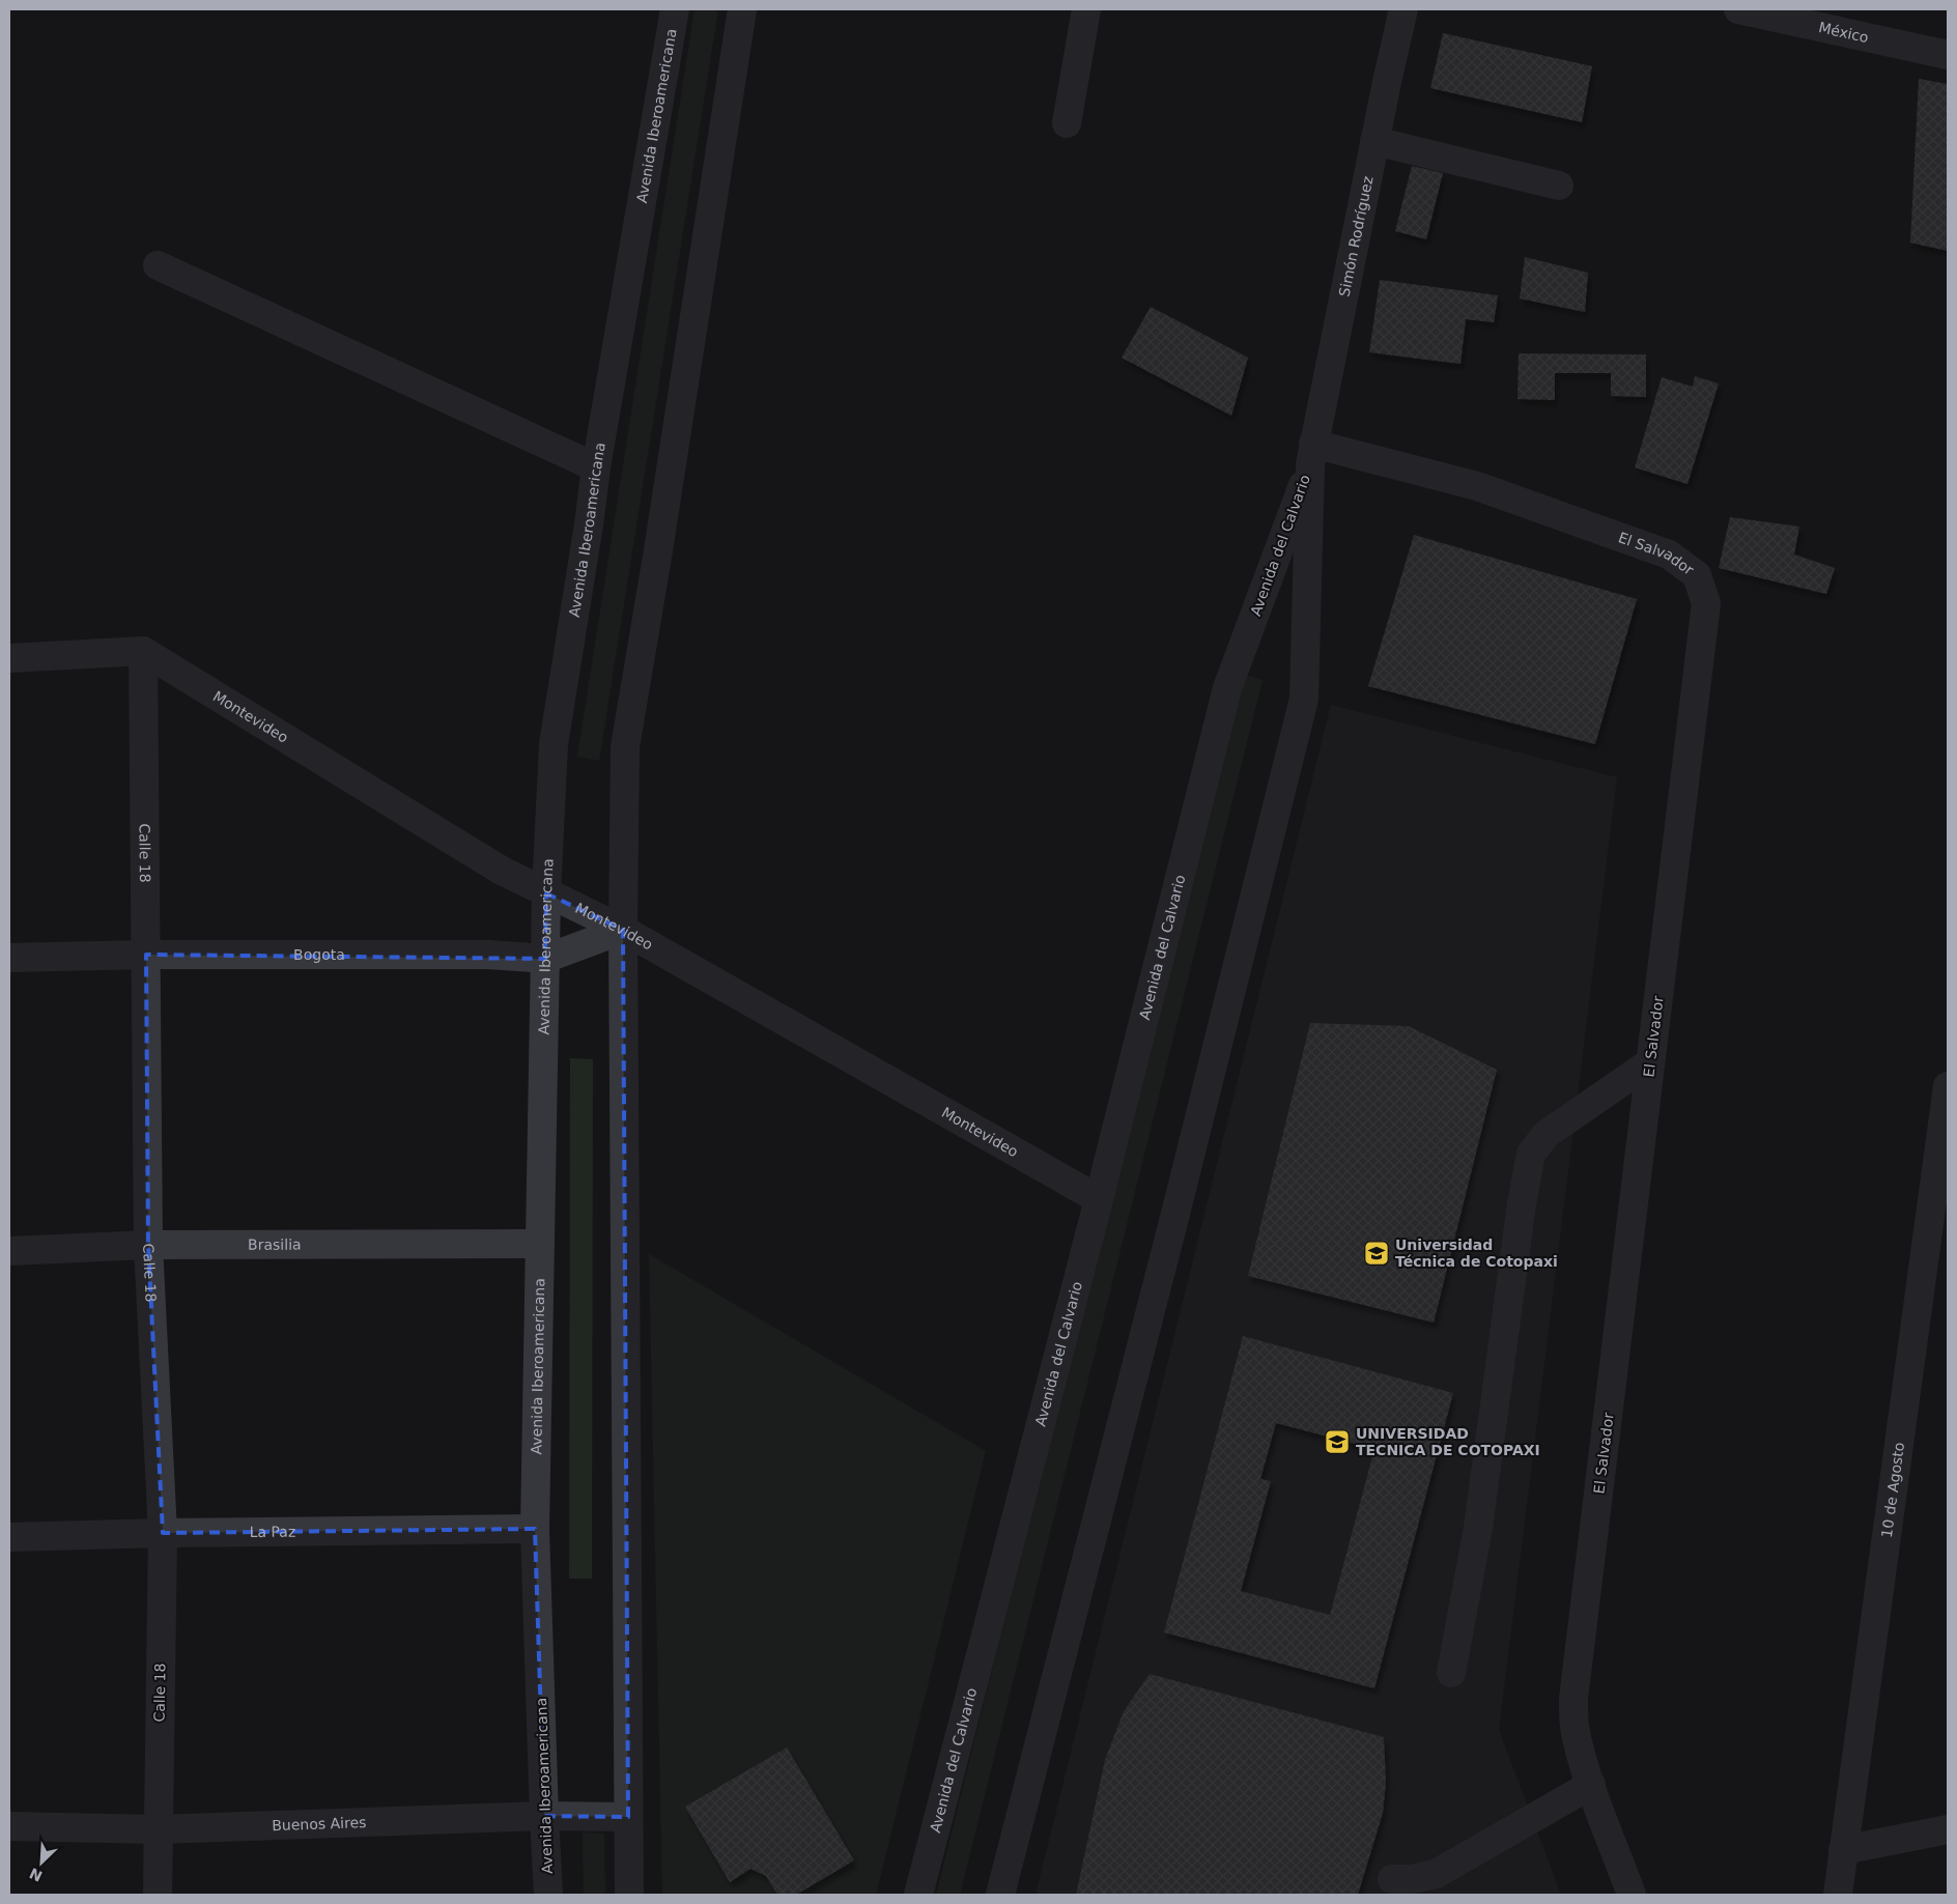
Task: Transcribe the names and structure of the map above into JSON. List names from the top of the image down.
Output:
{
  "streets": {
    "street": [
      "México",
      "Avenida Iberoamericana",
      "Simón Rodríguez",
      "Avenida del Calvario",
      "El Salvador",
      "Montevideo",
      "Calle 18",
      "Bogota",
      "Brasilia",
      "10 de Agosto",
      "La Paz",
      "Buenos Aires"
    ]
  },
  "crossings": [
    ["Avenida Iberoamericana", "Montevideo"],
    ["Avenida Iberoamericana", "Bogota"],
    ["Avenida Iberoamericana", "Brasilia"],
    ["Avenida Iberoamericana", "La Paz"],
    ["Avenida Iberoamericana", "Buenos Aires"],
    ["Simón Rodríguez", "Avenida del Calvario"],
    ["Simón Rodríguez", "El Salvador"],
    ["Avenida del Calvario", "El Salvador"],
    ["Avenida del Calvario", "Montevideo"],
    ["Montevideo", "Calle 18"],
    ["Montevideo", "Bogota"],
    ["Calle 18", "Bogota"],
    ["Calle 18", "Brasilia"],
    ["Calle 18", "La Paz"],
    ["Calle 18", "Buenos Aires"]
  ],
  "places": {
    "school or university": ["Universidad Técnica de Cotopaxi", "UNIVERSIDAD TECNICA DE COTOPAXI"]
  },
  "north": "bottom left"
}
